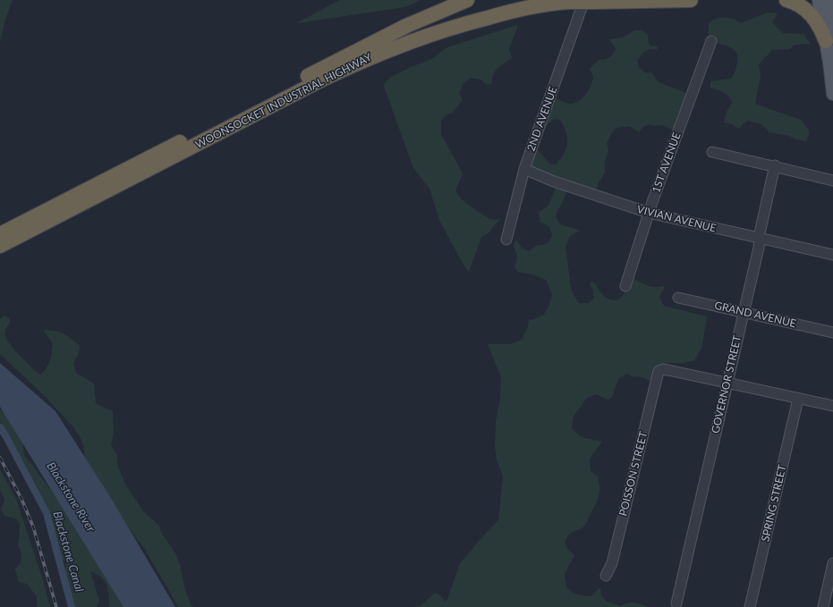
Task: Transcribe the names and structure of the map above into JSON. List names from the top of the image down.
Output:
{
  "streets": {
    "highway": ["WOONSOCKET INDUSTRIAL HIGHWAY"],
    "street": [
      "2ND AVENUE",
      "1ST AVENUE",
      "VIVIAN AVENUE",
      "GRAND AVENUE",
      "GOVERNOR STREET",
      "POISSON STREET",
      "SPRING STREET"
    ]
  },
  "crossings": [
    ["WOONSOCKET INDUSTRIAL HIGHWAY", "2ND AVENUE"],
    ["2ND AVENUE", "VIVIAN AVENUE"],
    ["1ST AVENUE", "VIVIAN AVENUE"],
    ["VIVIAN AVENUE", "GOVERNOR STREET"],
    ["GRAND AVENUE", "GOVERNOR STREET"],
    ["GOVERNOR STREET", "POISSON STREET"]
  ],
  "water": ["Blackstone River", "Blackstone Canal"]
}
